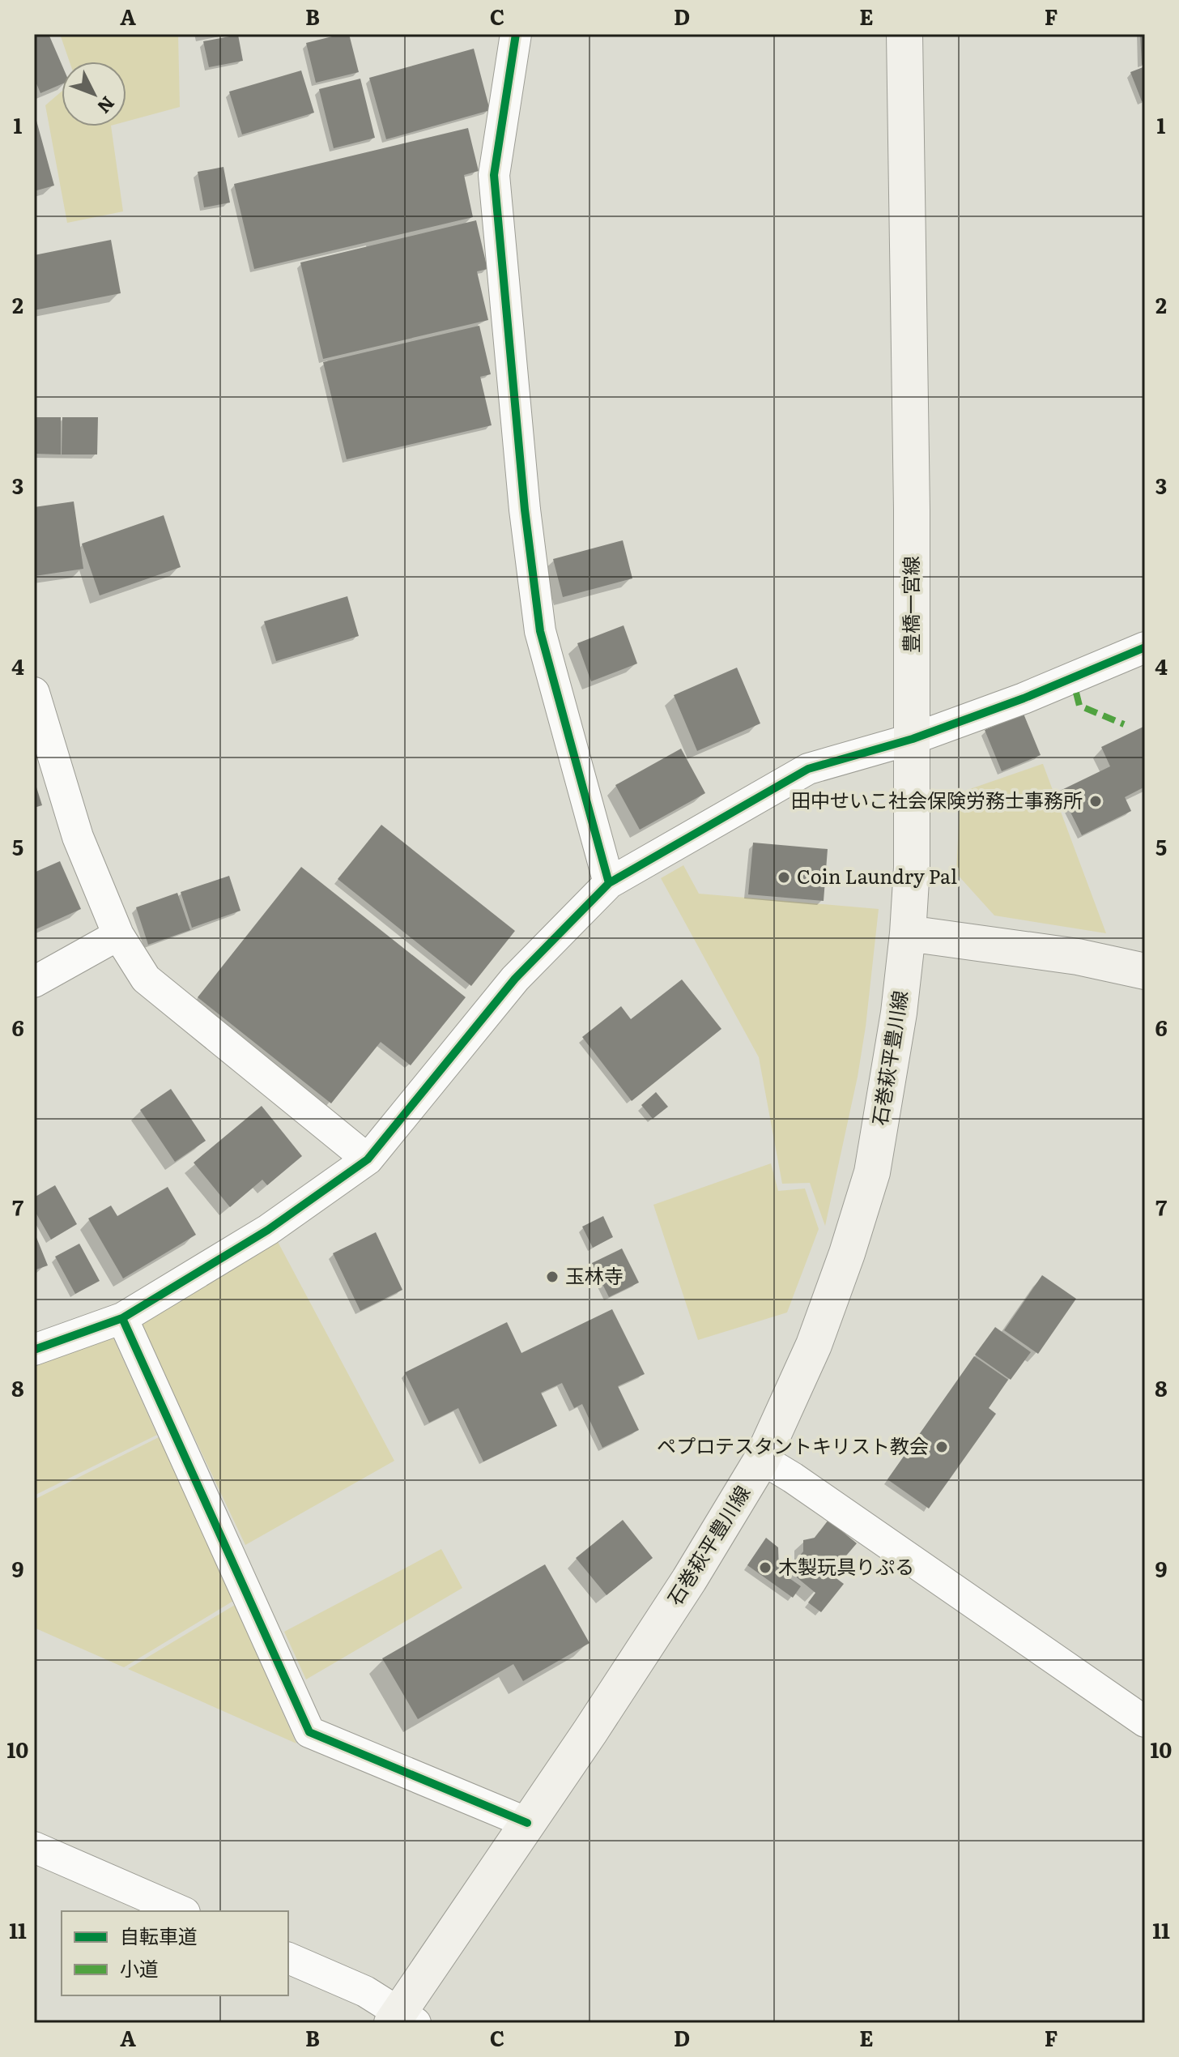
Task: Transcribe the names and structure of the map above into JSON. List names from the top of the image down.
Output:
{
  "streets": {
    "main road": ["豊橋一宮線", "石巻萩平豊川線"]
  },
  "crossings": [
    ["豊橋一宮線", "石巻萩平豊川線"]
  ],
  "places": [
    "田中せいこ社会保険労務士事務所",
    "Coin Laundry Pal",
    "玉林寺",
    "ペプロテスタントキリスト教会",
    "木製玩具りぷる"
  ],
  "legend": ["自転車道", "小道"],
  "north": "bottom right",
  "grid": {
    "columns": [
      "A",
      "B",
      "C",
      "D",
      "E",
      "F"
    ],
    "rows": [
      "1",
      "2",
      "3",
      "4",
      "5",
      "6",
      "7",
      "8",
      "9",
      "10",
      "11"
    ]
  }
}
